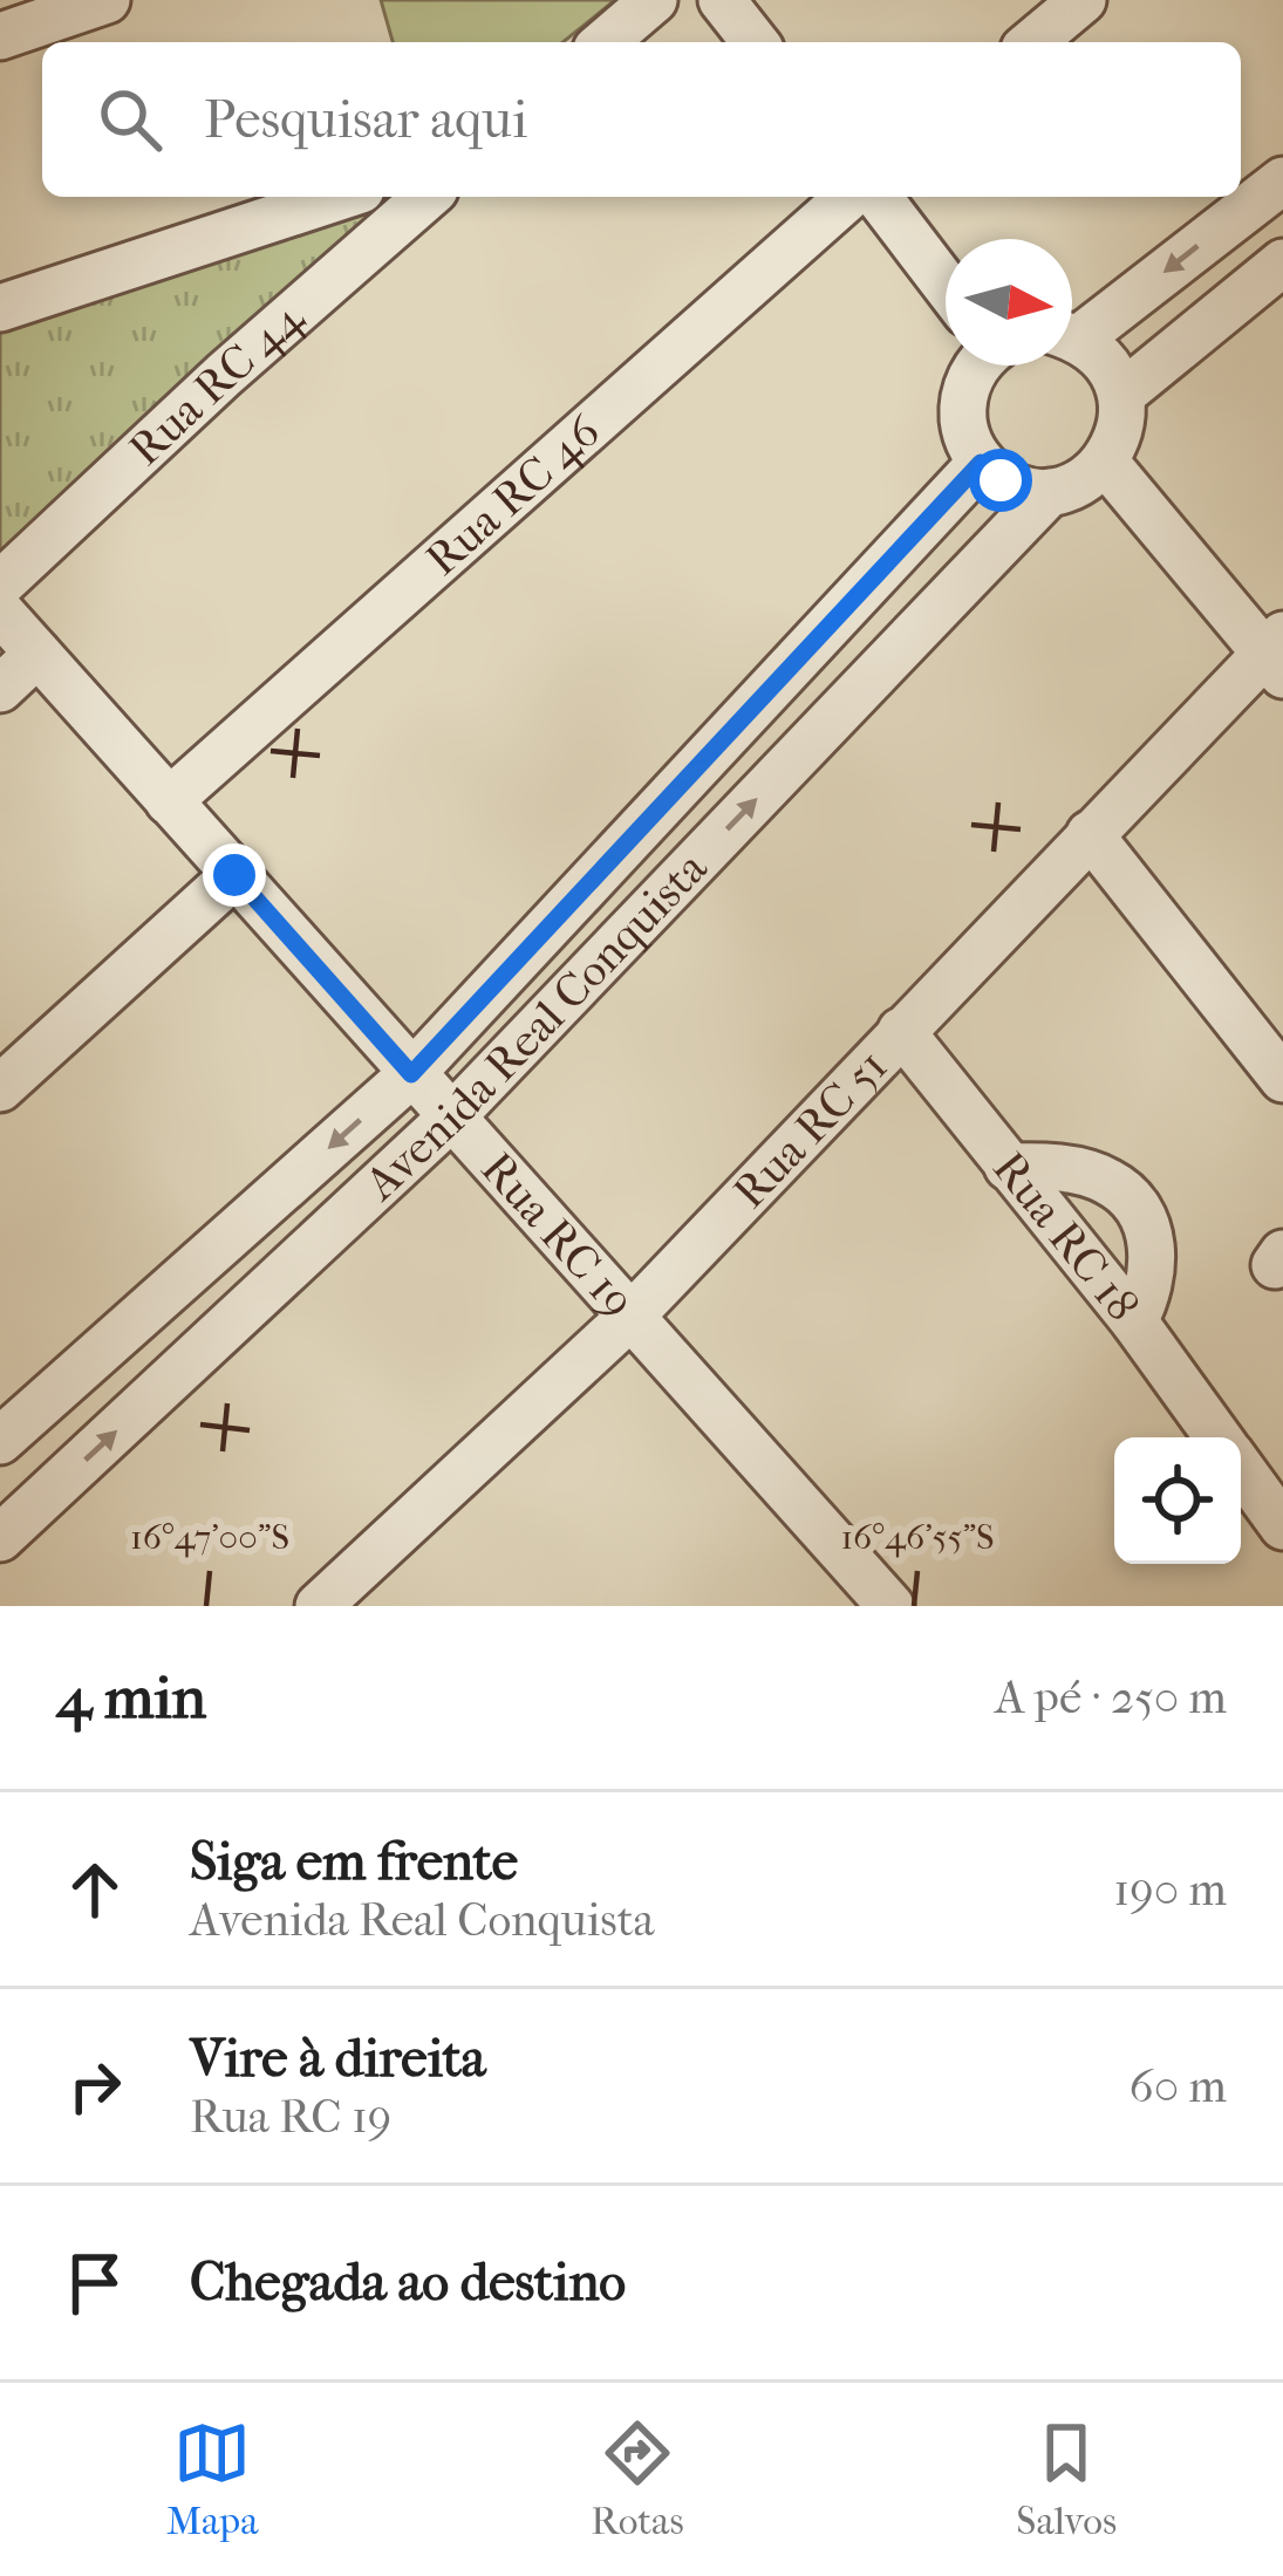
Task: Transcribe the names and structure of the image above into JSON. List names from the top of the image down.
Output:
{
  "streets": {
    "street": [
      "Rua RC 44",
      "Rua RC 46",
      "Avenida Real Conquista",
      "Rua RC 51",
      "Rua RC 19",
      "Rua RC 18"
    ]
  },
  "crossings": [
    ["Rua RC 46", "Rua RC 19"],
    ["Avenida Real Conquista", "Rua RC 19"],
    ["Rua RC 51", "Rua RC 19"],
    ["Rua RC 51", "Rua RC 18"]
  ],
  "north": "right",
  "page": {
    "search": "Pesquisar aqui",
    "heading": ["4 min", "A pé · 250 m"],
    "list": [
      ["Siga em frente", "Avenida Real Conquista", "190 m"],
      ["Vire à direita", "Rua RC 19", "60 m"],
      "Chegada ao destino"
    ],
    "nav": ["Mapa", "Rotas", "Salvos"]
  },
  "coordinates": ["16°47'00\"S", "16°46'55\"S"]
}
